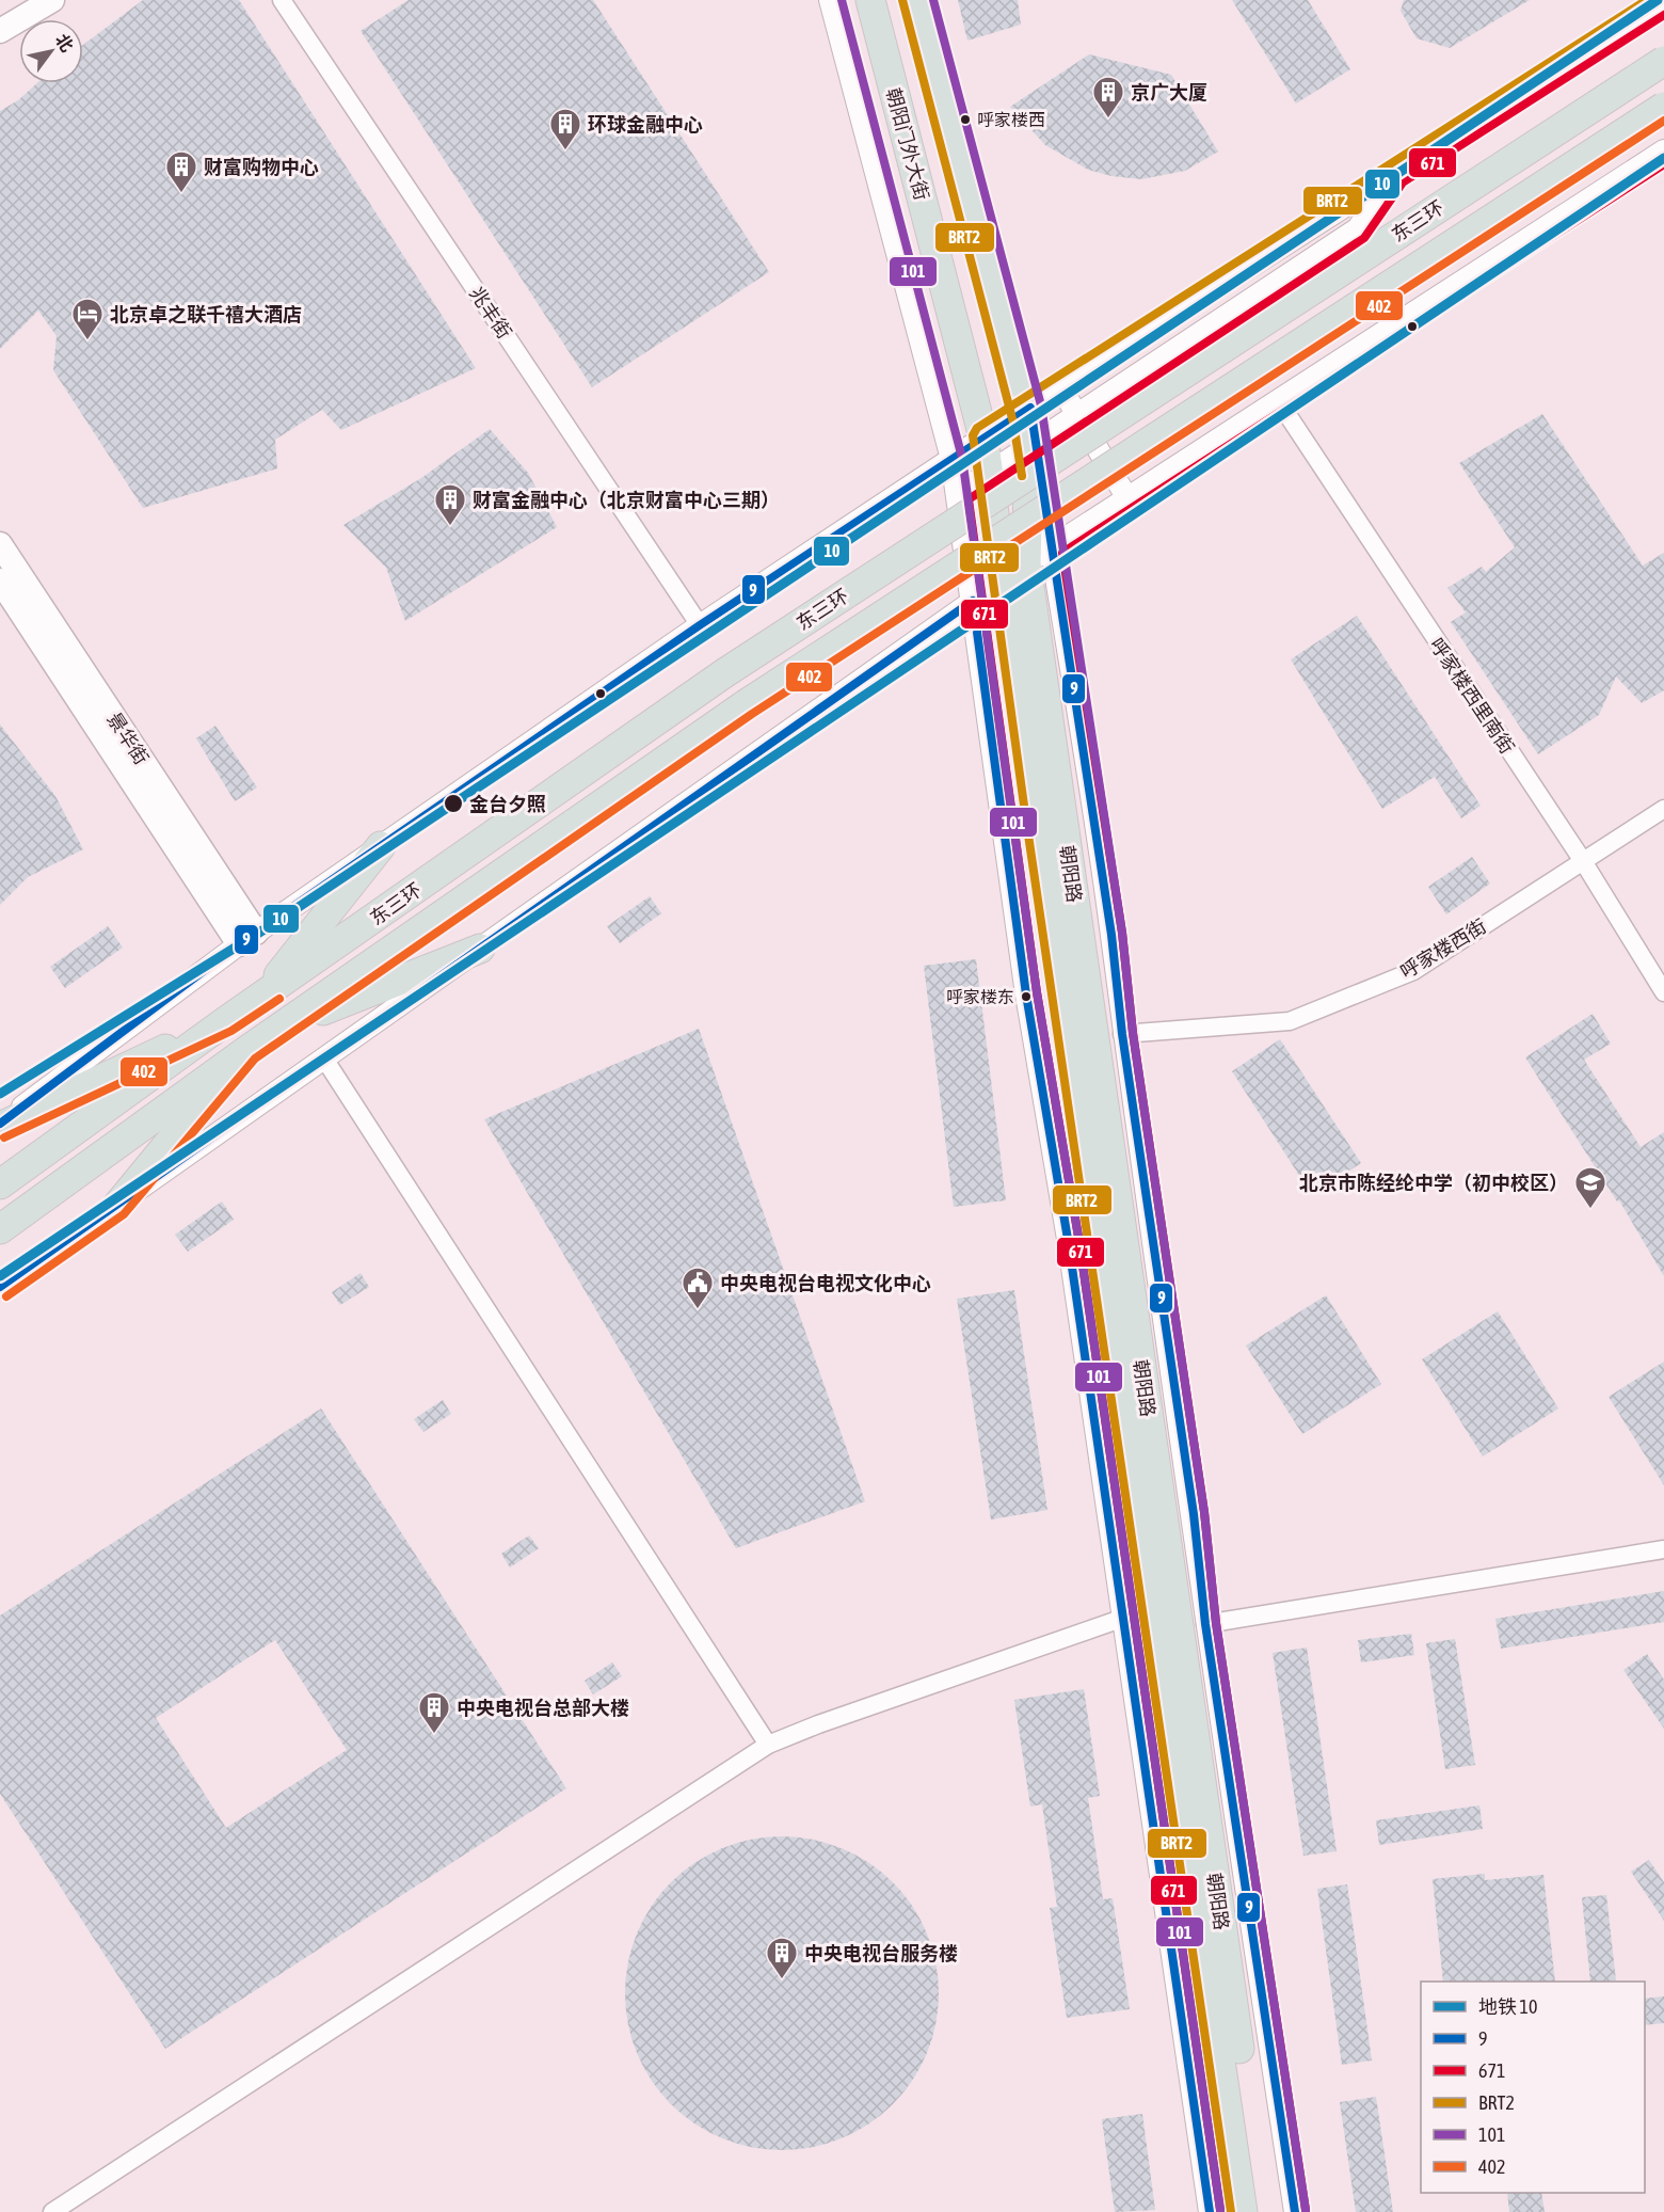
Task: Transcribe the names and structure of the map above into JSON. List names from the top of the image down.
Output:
{
  "streets": {
    "highway": ["朝阳门外大街", "东三环", "朝阳路"],
    "main road": ["景华街"],
    "street": ["兆丰街", "呼家楼西里南街", "呼家楼西街"]
  },
  "crossings": [
    ["朝阳门外大街", "朝阳路"],
    ["呼家楼西里南街", "呼家楼西街"],
    ["朝阳路", "呼家楼西街"]
  ],
  "places": {
    "building": [
      "京广大厦",
      "环球金融中心",
      "财富购物中心",
      "财富金融中心（北京财富中心三期）",
      "中央电视台总部大楼",
      "中央电视台服务楼"
    ],
    "other": ["呼家楼西", "金台夕照", "呼家楼东"],
    "hotel": ["北京卓之联千禧大酒店"],
    "school or university": ["北京市陈经纶中学（初中校区）"],
    "public building": ["中央电视台电视文化中心"]
  },
  "lines": [
    "metro line 10",
    "transit line BRT2",
    "transit line 101",
    "transit line 671",
    "transit line 402",
    "transit line 9"
  ],
  "legend": [
    "地铁 10",
    "9",
    "671",
    "BRT2",
    "101",
    "402"
  ],
  "north": "top right"
}
